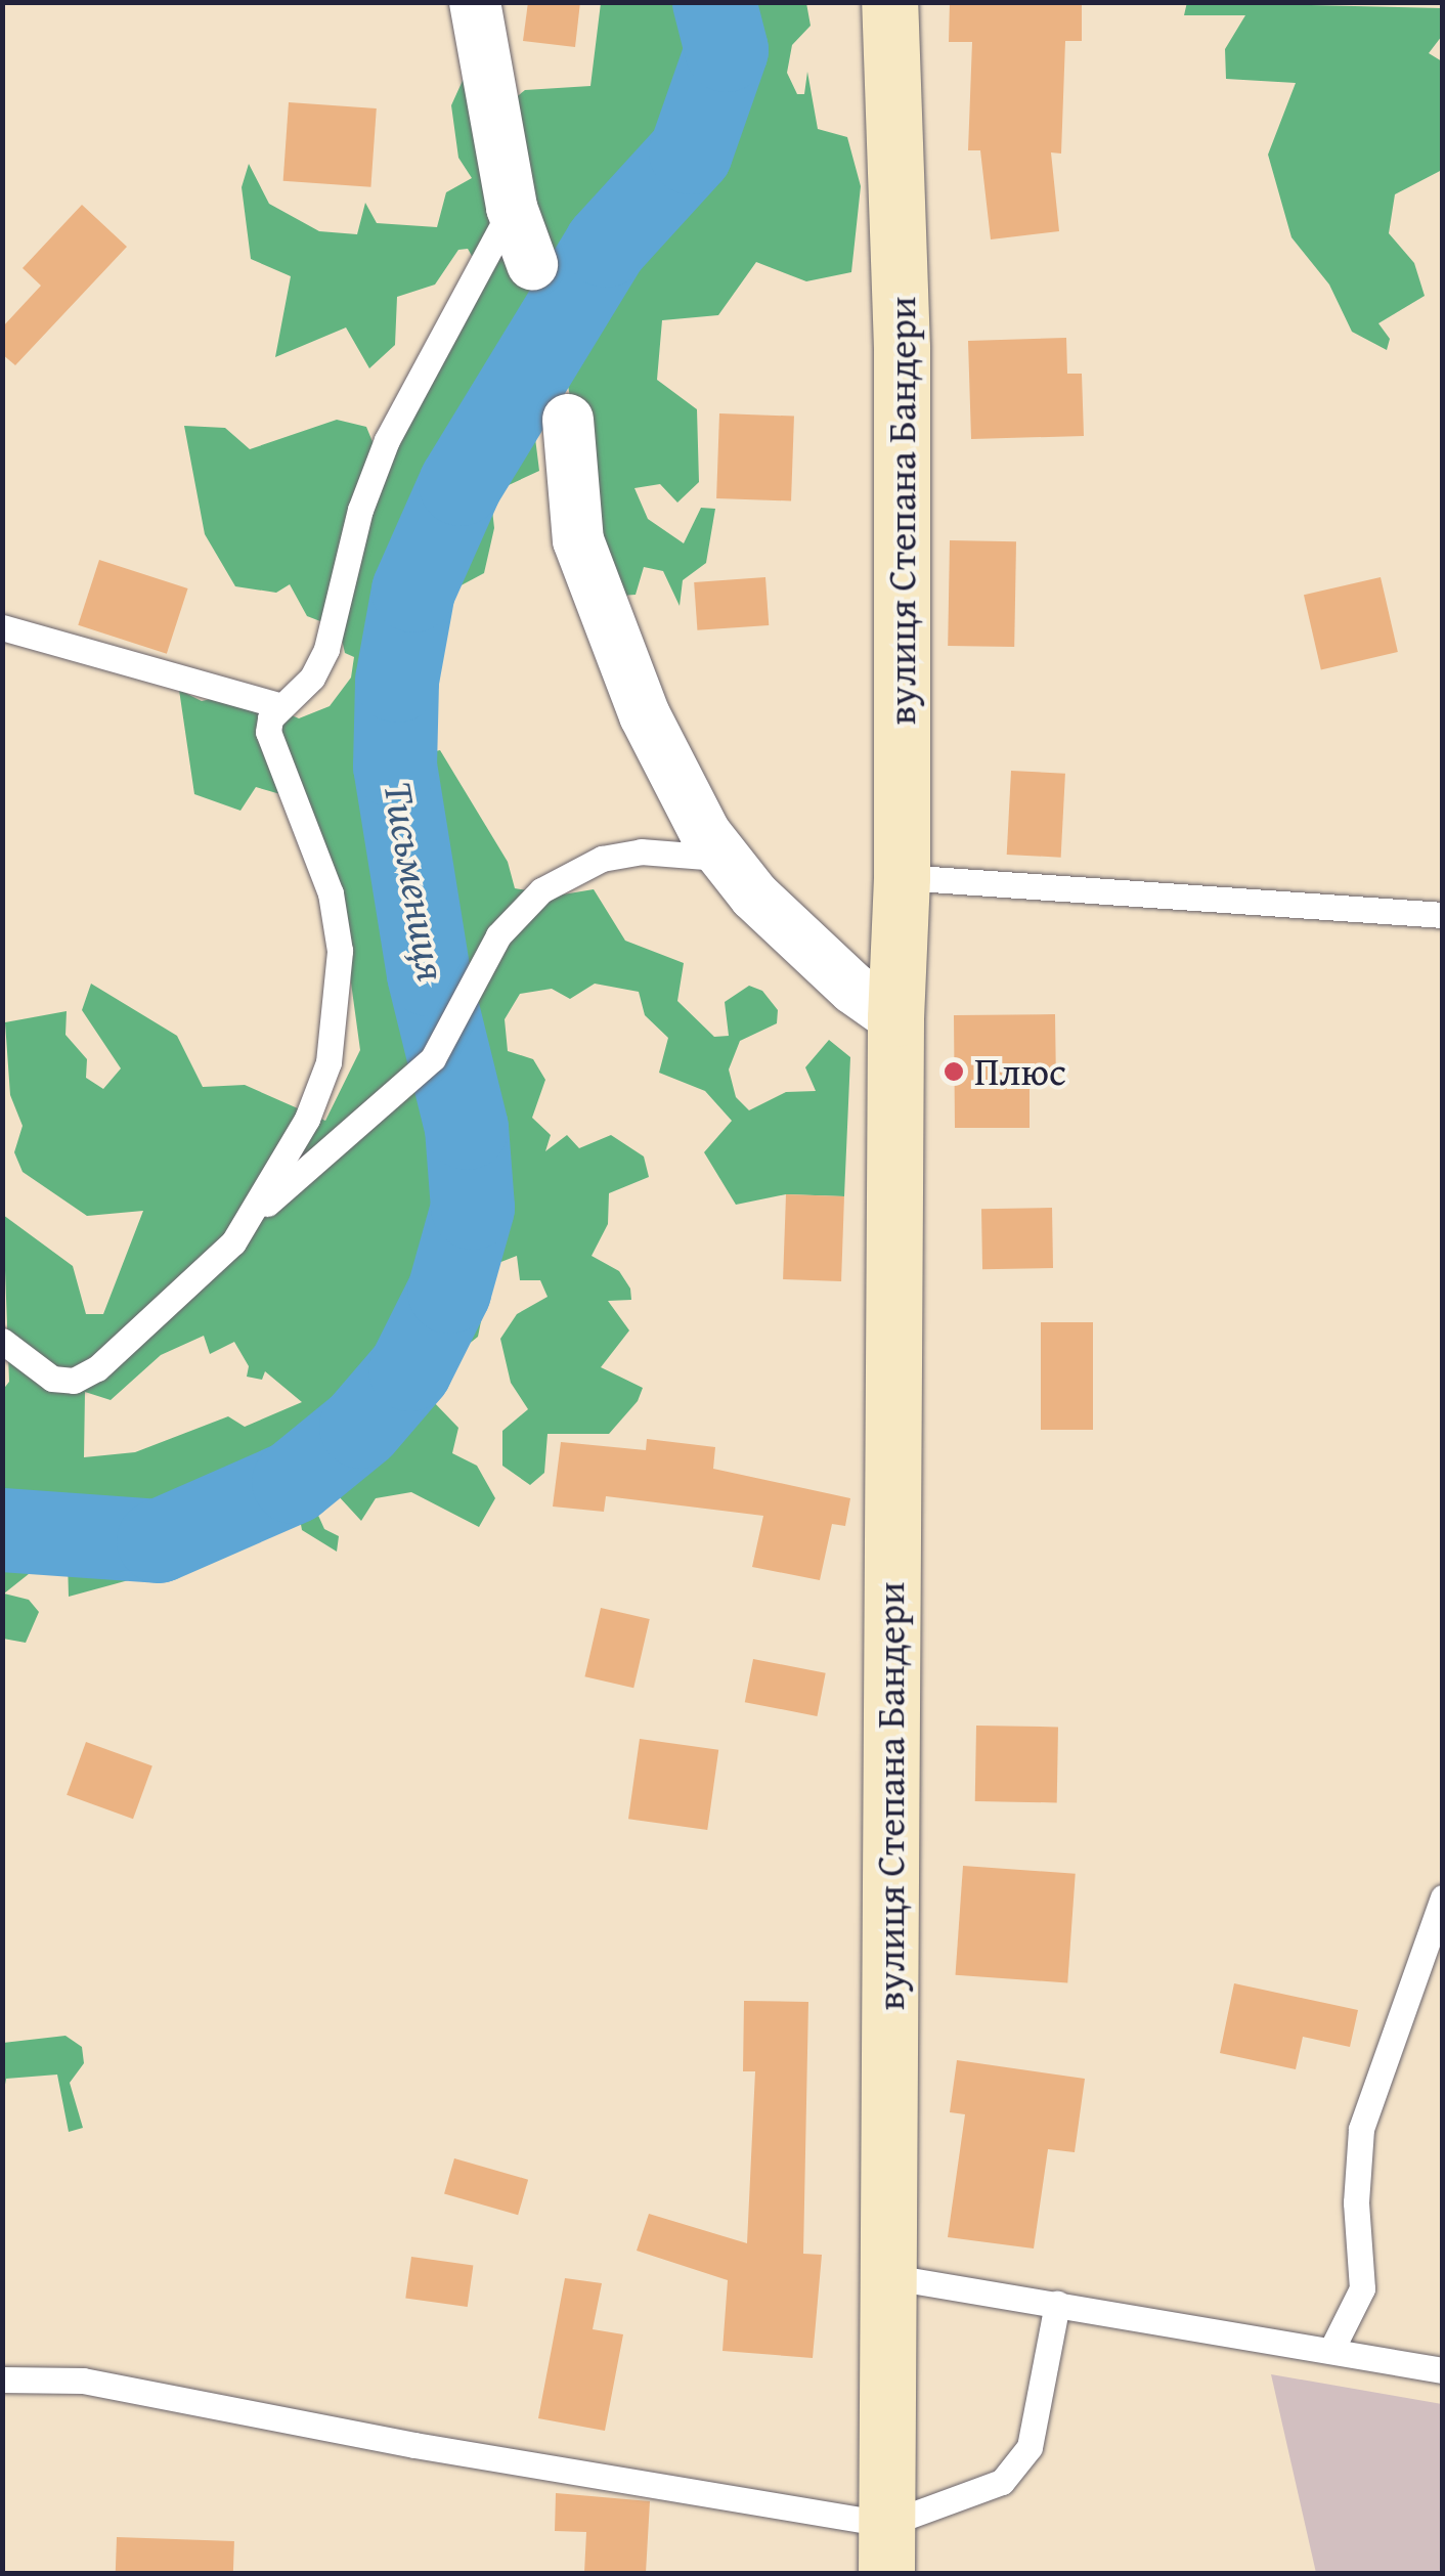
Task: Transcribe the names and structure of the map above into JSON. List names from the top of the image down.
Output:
{
  "streets": {
    "main road": ["вулиця Степана Бандери"]
  },
  "water": ["Тисьмениця"],
  "places": ["Плюс"]
}
